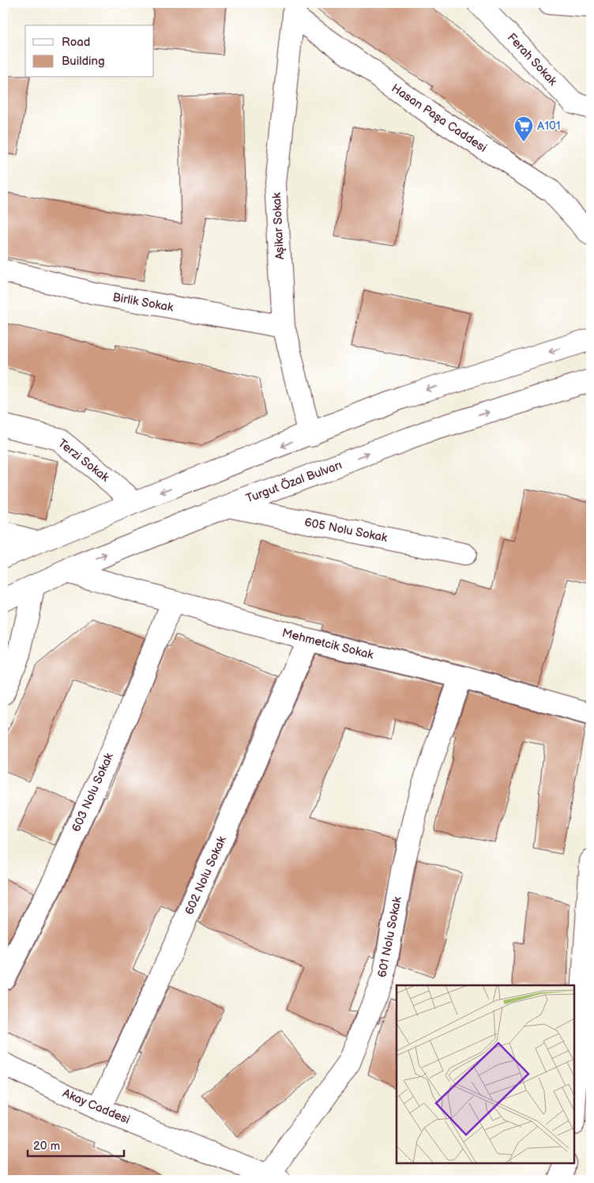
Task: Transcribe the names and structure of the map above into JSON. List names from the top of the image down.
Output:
{
  "streets": {
    "street": [
      "Ferah Sokak",
      "Hasan Paşa Caddesi",
      "Aşikar Sokak",
      "Birlik Sokak",
      "Terzi Sokak",
      "Turgut Özal Bulvarı",
      "605 Nolu Sokak",
      "Mehmetcik Sokak",
      "603 Nolu Sokak",
      "602 Nolu Sokak",
      "601 Nolu Sokak",
      "Akay Caddesi"
    ]
  },
  "crossings": [
    ["Hasan Paşa Caddesi", "Aşikar Sokak"],
    ["Aşikar Sokak", "Birlik Sokak"],
    ["Turgut Özal Bulvarı", "605 Nolu Sokak"],
    ["Turgut Özal Bulvarı", "Mehmetcik Sokak"],
    ["Mehmetcik Sokak", "603 Nolu Sokak"],
    ["Mehmetcik Sokak", "602 Nolu Sokak"],
    ["Mehmetcik Sokak", "601 Nolu Sokak"],
    ["602 Nolu Sokak", "Akay Caddesi"],
    ["601 Nolu Sokak", "Akay Caddesi"]
  ],
  "places": {
    "supermarket": ["A101"]
  },
  "legend": ["Road", "Building"],
  "scale_bar": "20 m"
}
